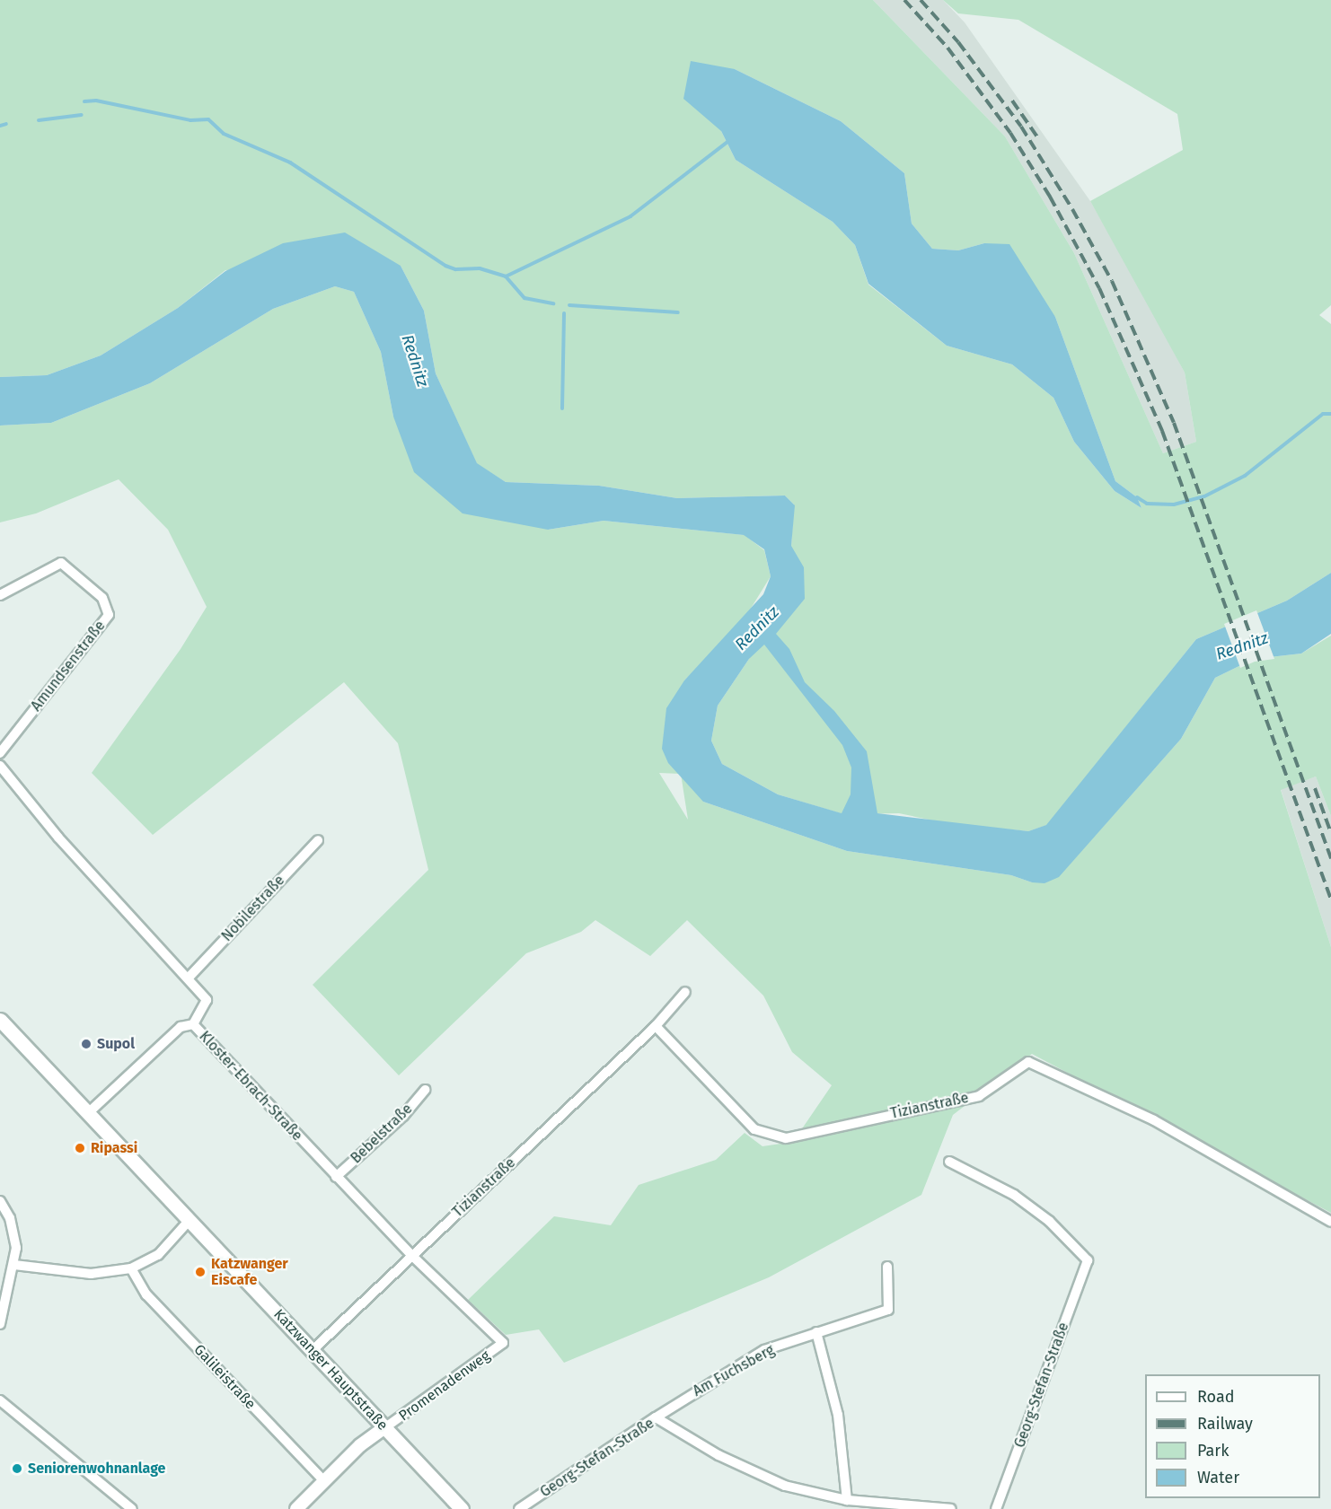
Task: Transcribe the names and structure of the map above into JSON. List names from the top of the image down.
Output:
{
  "streets": {
    "main road": ["Katzwanger Hauptstraße"],
    "street": [
      "Amundsenstraße",
      "Nobilestraße",
      "Kloster-Ebrach-Straße",
      "Tizianstraße",
      "Bebelstraße",
      "Am Fuchsberg",
      "Galileistraße",
      "Georg-Stefan-Straße",
      "Promenadenweg"
    ]
  },
  "crossings": [
    ["Nobilestraße", "Kloster-Ebrach-Straße"],
    ["Kloster-Ebrach-Straße", "Tizianstraße"],
    ["Kloster-Ebrach-Straße", "Bebelstraße"],
    ["Kloster-Ebrach-Straße", "Promenadenweg"],
    ["Tizianstraße", "Katzwanger Hauptstraße"],
    ["Katzwanger Hauptstraße", "Promenadenweg"],
    ["Am Fuchsberg", "Georg-Stefan-Straße"]
  ],
  "water": ["Rednitz"],
  "places": [
    "Supol",
    "Ripassi",
    "Katzwanger Eiscafe",
    "Seniorenwohnanlage"
  ],
  "legend": [
    "Road",
    "Railway",
    "Park",
    "Water"
  ]
}
